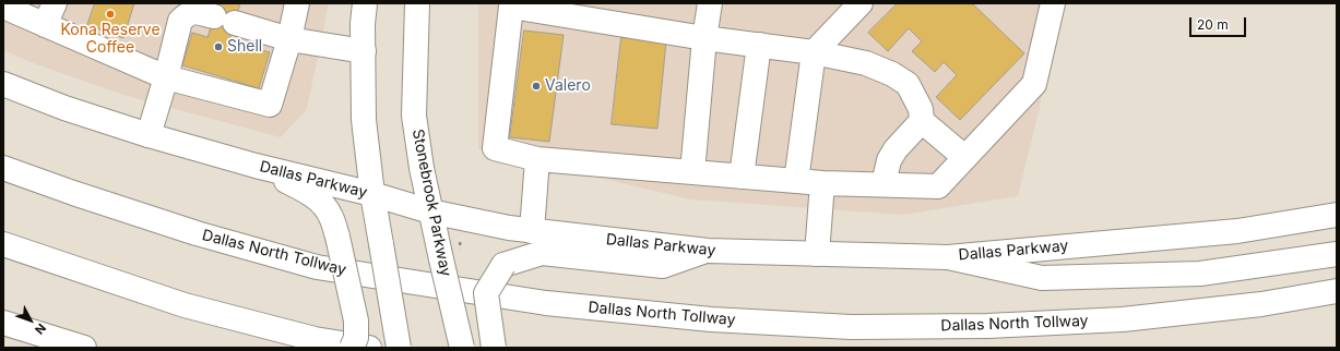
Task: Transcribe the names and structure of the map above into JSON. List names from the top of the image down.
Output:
{
  "streets": {
    "main road": ["Dallas Parkway", "Stonebrook Parkway", "Dallas North Tollway"]
  },
  "crossings": [
    ["Dallas Parkway", "Stonebrook Parkway"]
  ],
  "places": ["Kona Reserve Coffee", "Shell", "Valero"],
  "scale_bar": "20 m",
  "north": "bottom right"
}
